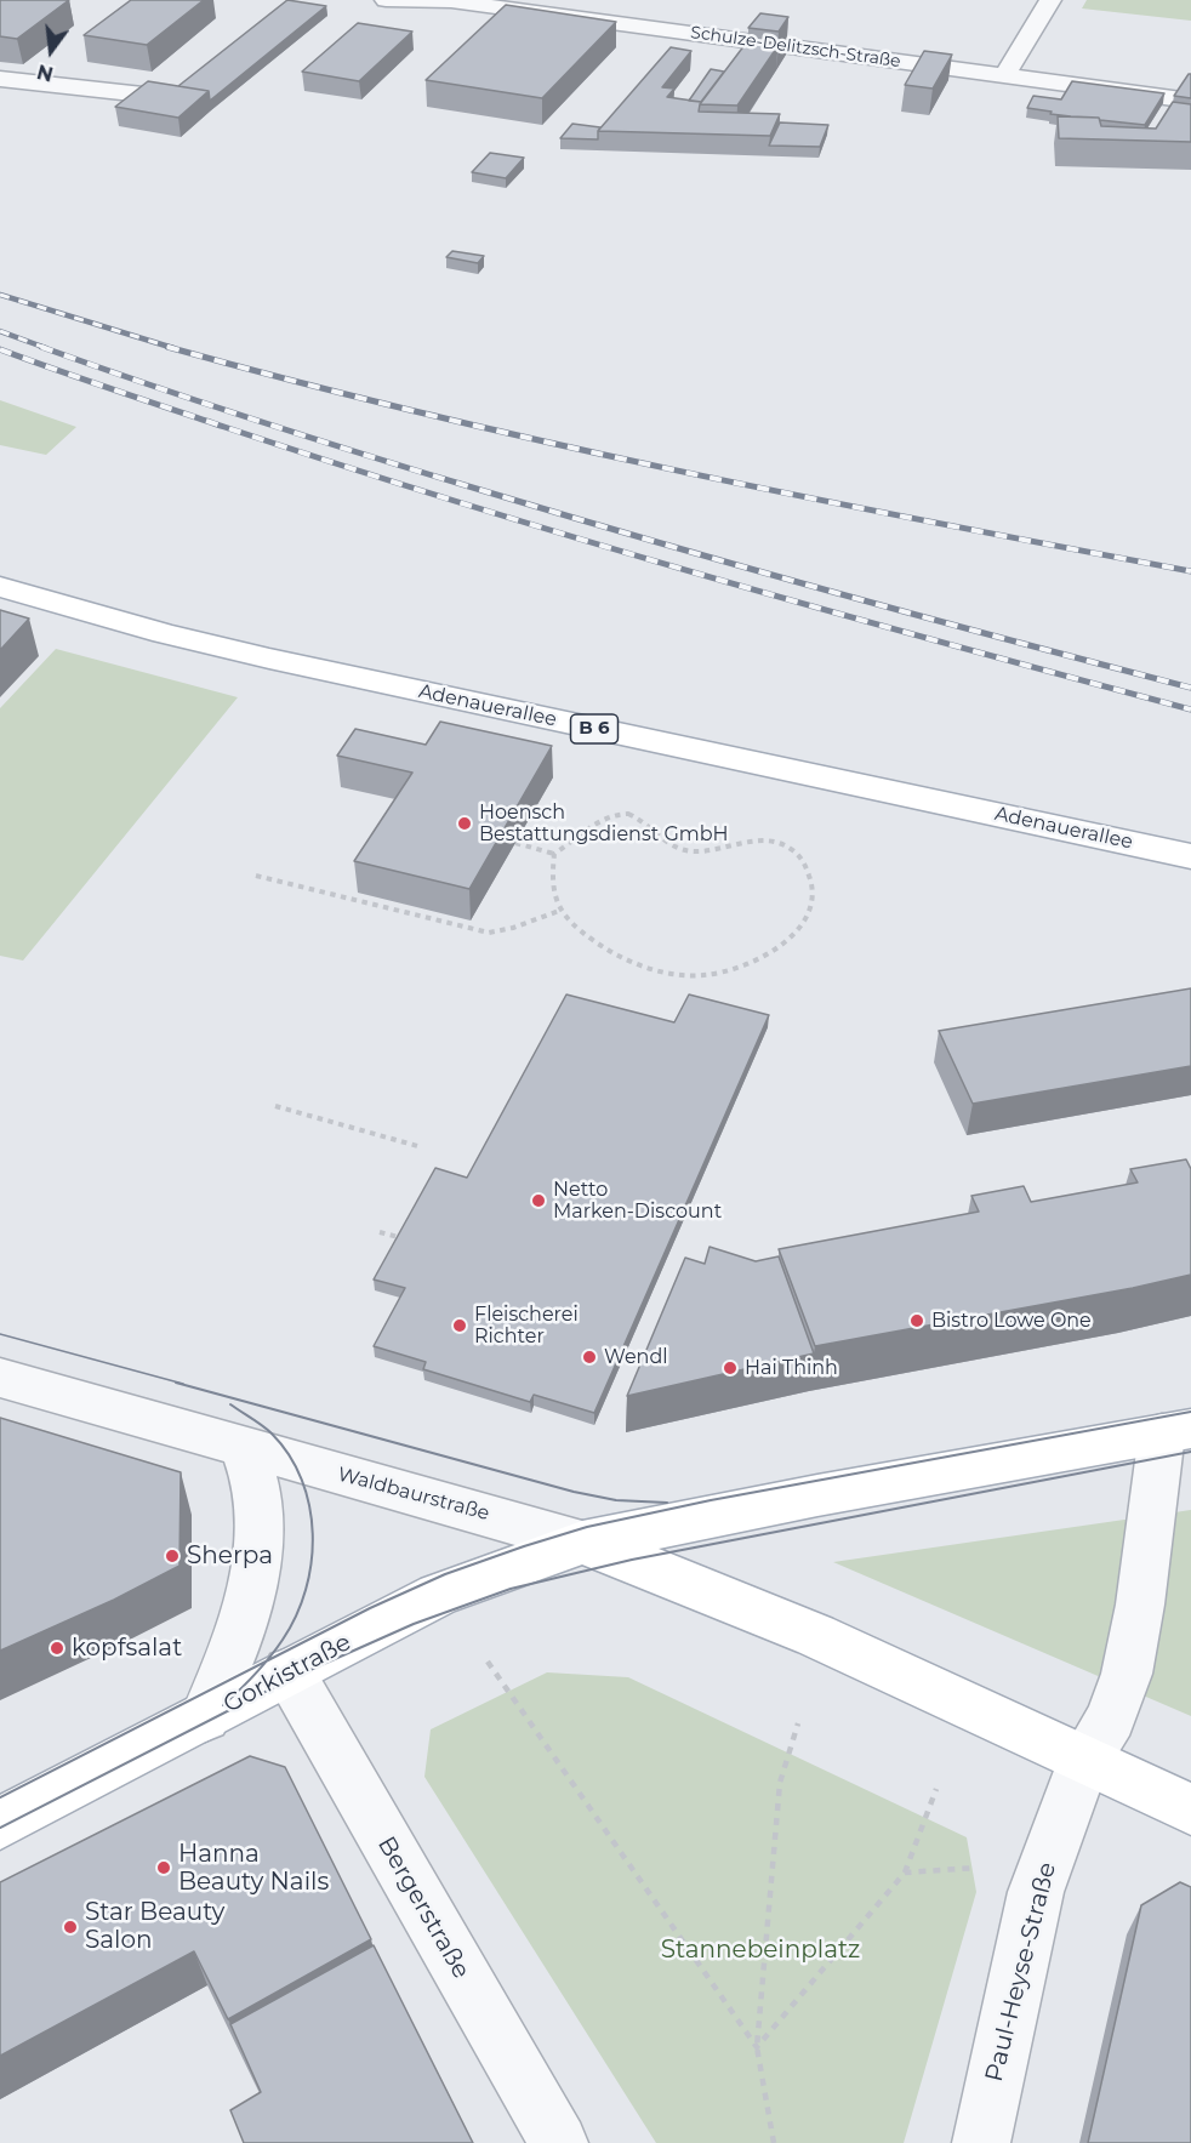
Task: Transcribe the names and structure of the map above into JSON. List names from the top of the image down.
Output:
{
  "streets": {
    "main road": ["Adenauerallee", "B 6", "Gorkistraße"],
    "street": [
      "Schulze-Delitzsch-Straße",
      "Waldbaurstraße",
      "Bergerstraße",
      "Paul-Heyse-Straße"
    ]
  },
  "crossings": [
    ["Waldbaurstraße", "Gorkistraße"],
    ["Gorkistraße", "Bergerstraße"]
  ],
  "parks": ["Stannebeinplatz"],
  "places": [
    "Hoensch Bestattungsdienst GmbH",
    "Netto Marken-Discount",
    "Bistro Lowe One",
    "Fleischerei Richter",
    "Wendl",
    "Hai Thinh",
    "Sherpa",
    "kopfsalat",
    "Hanna Beauty Nails",
    "Star Beauty Salon"
  ],
  "north": "bottom"
}
